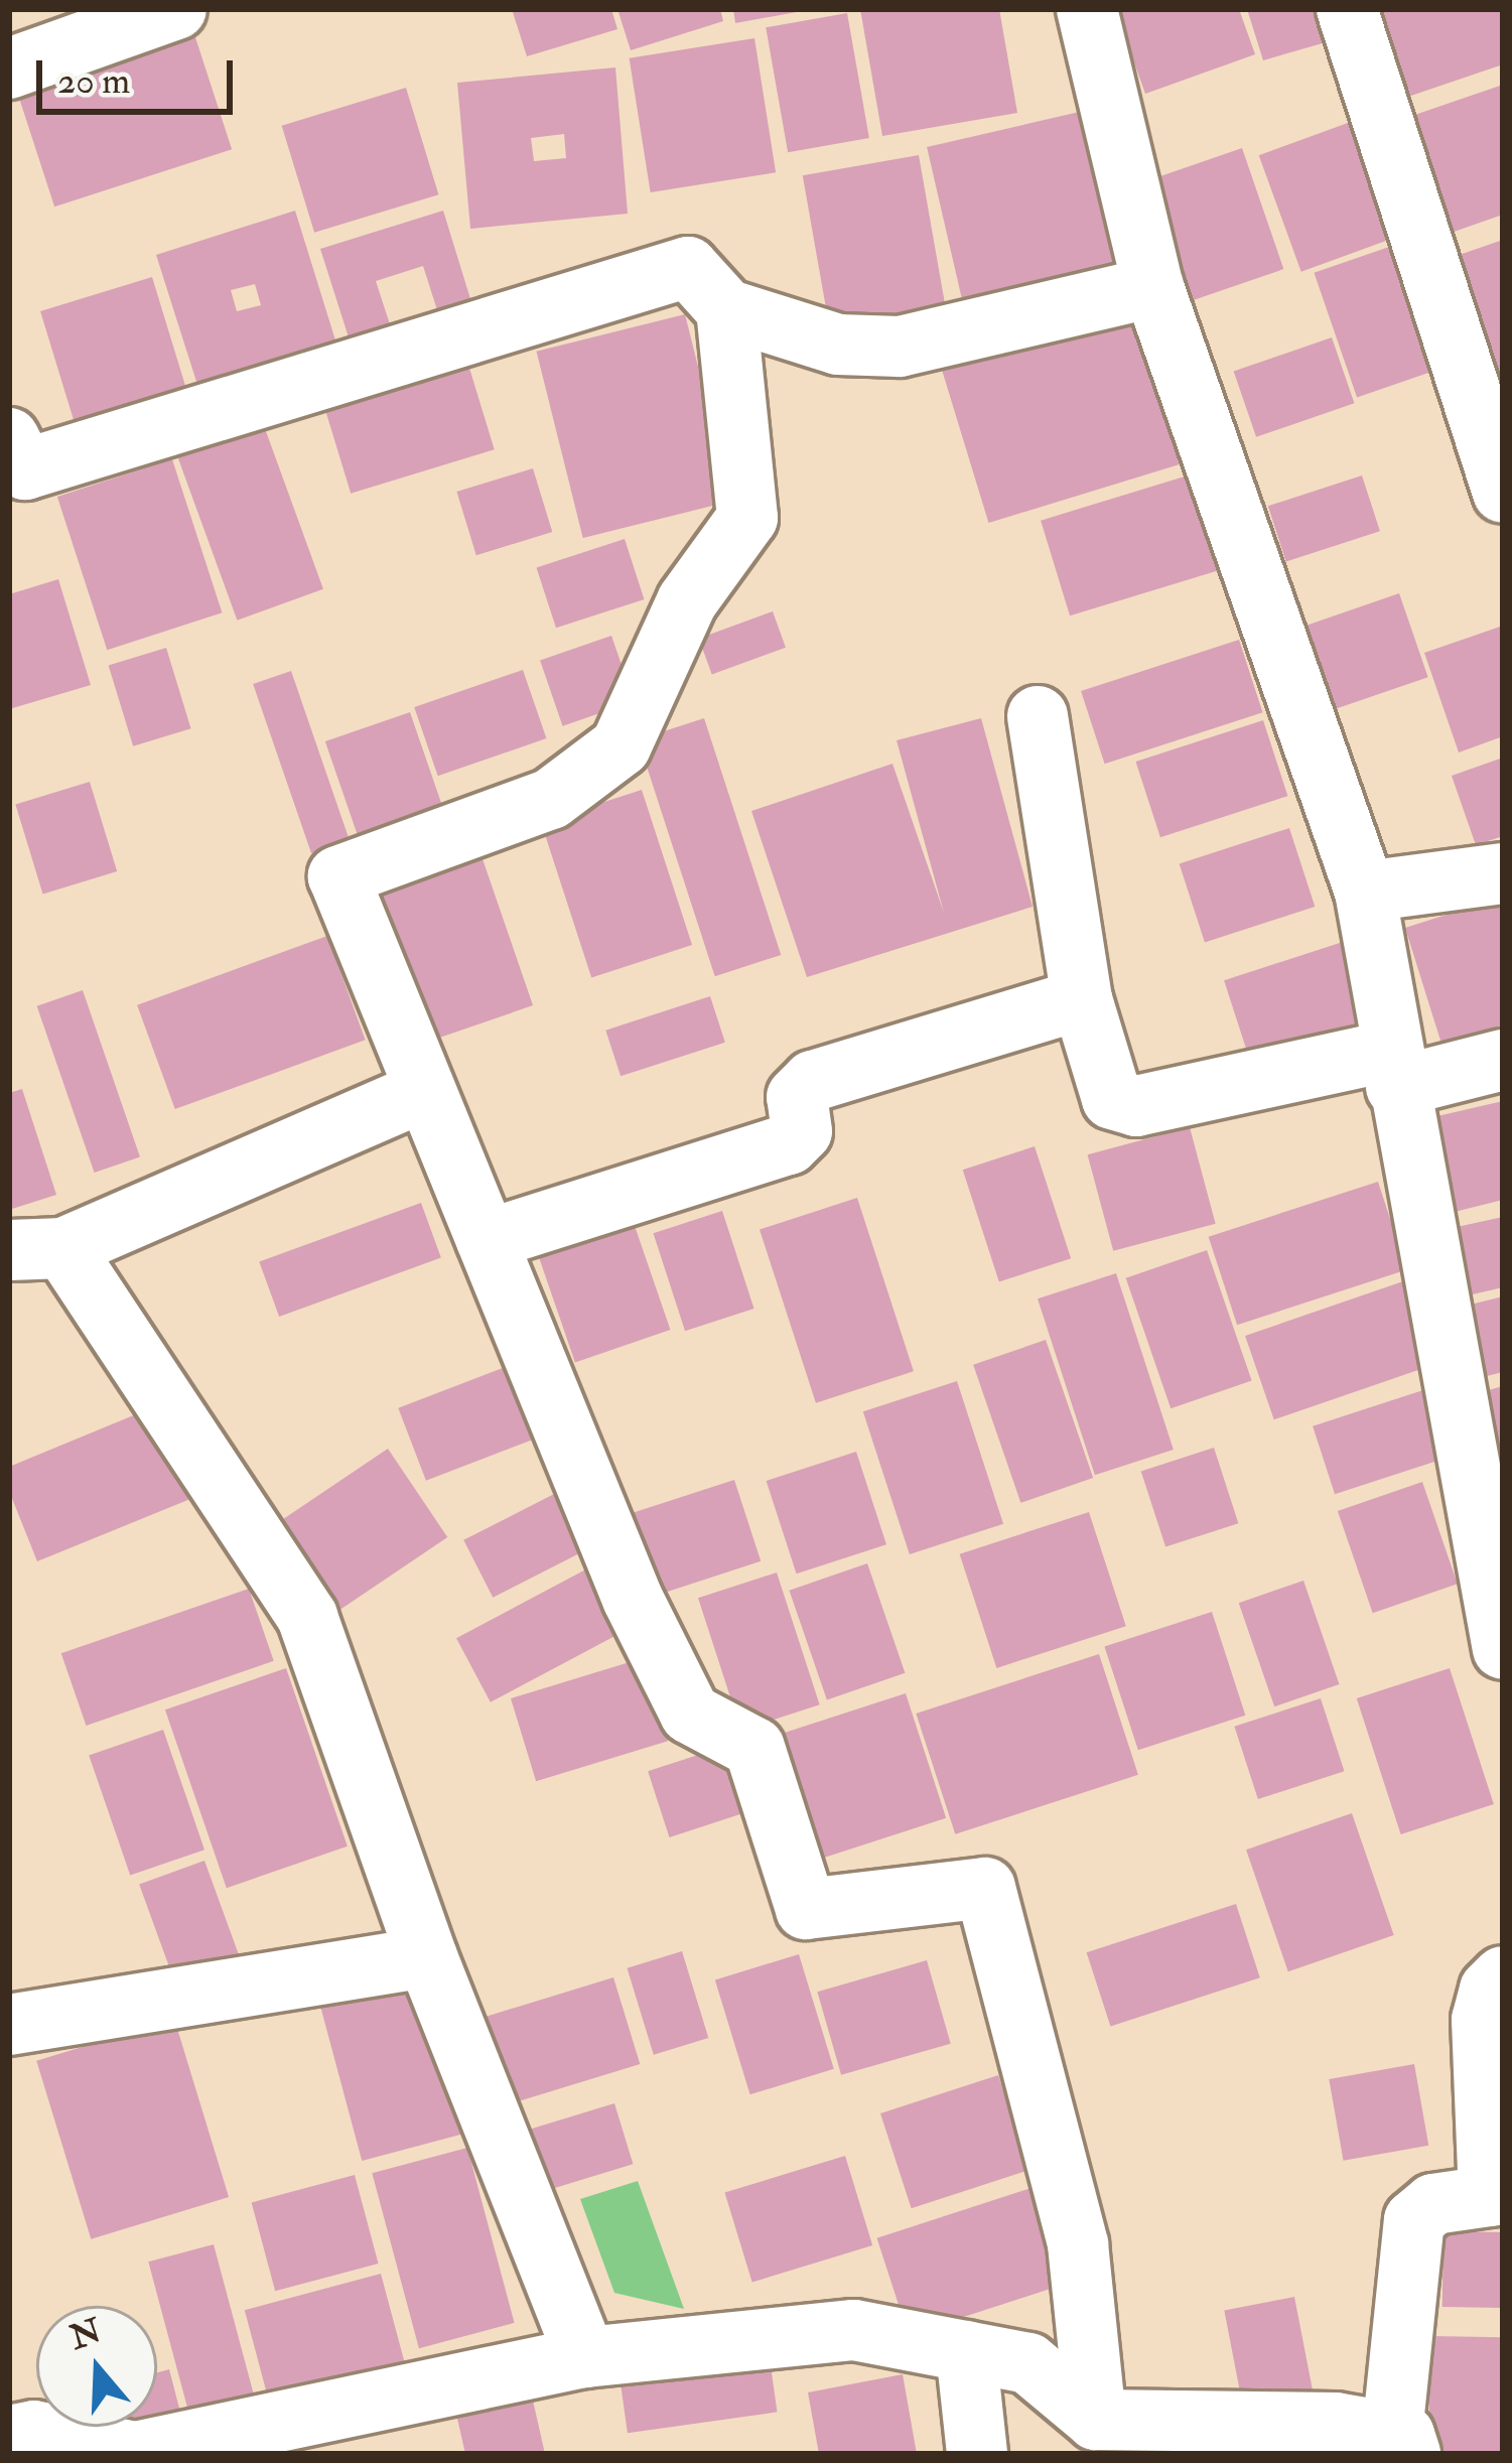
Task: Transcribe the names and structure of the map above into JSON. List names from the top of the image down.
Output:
{
  "scale_bar": "20 m",
  "north": "top"
}
